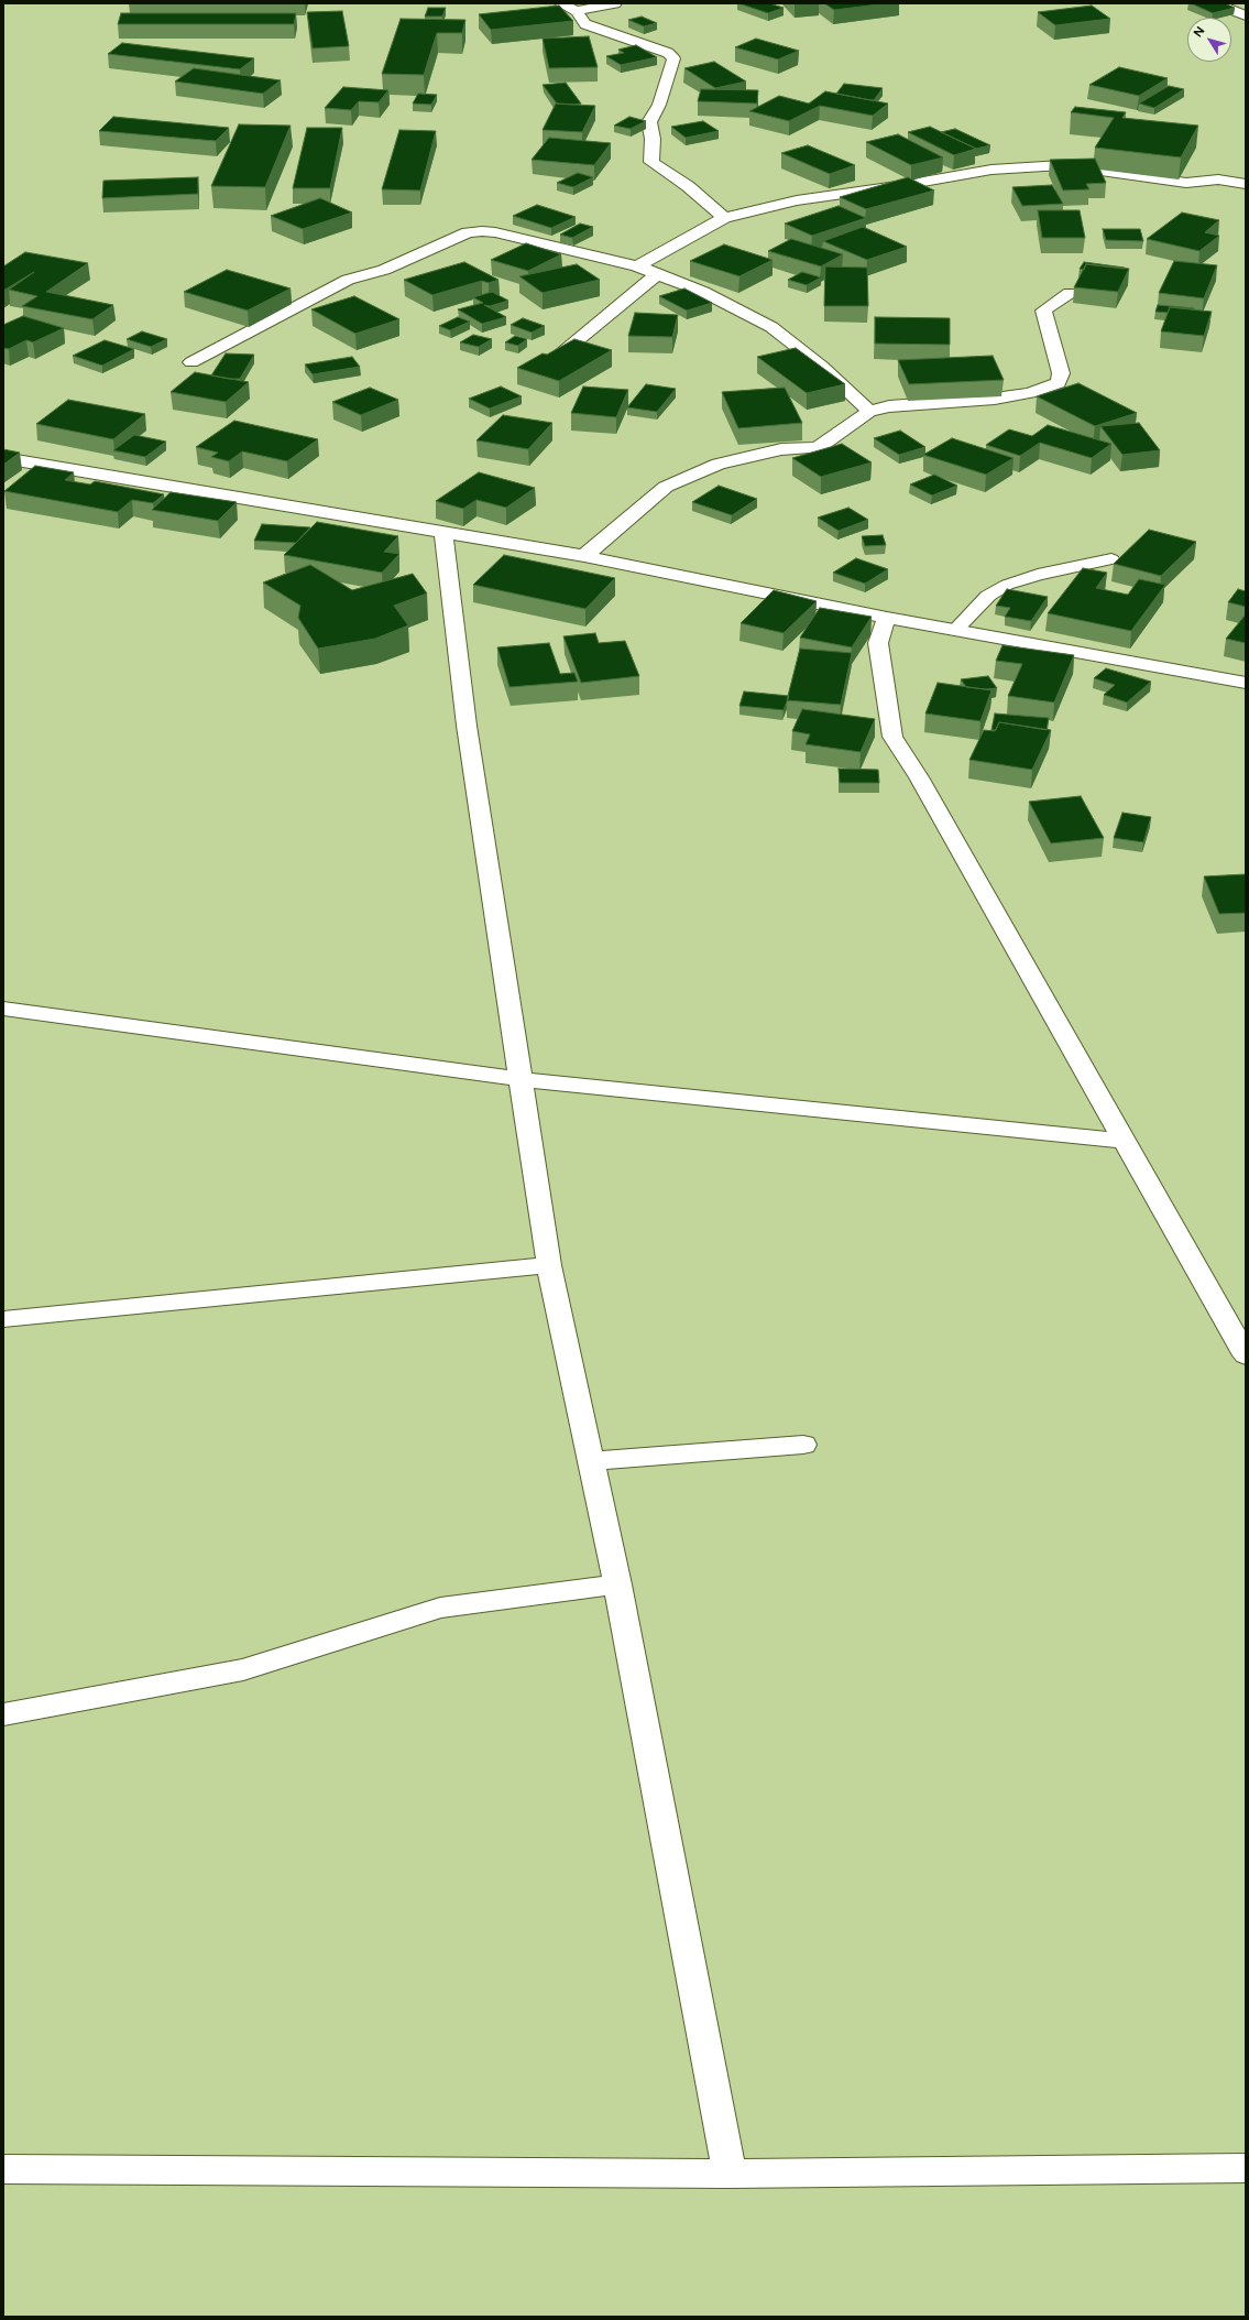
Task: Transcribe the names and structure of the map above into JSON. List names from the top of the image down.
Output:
{
  "north": "top left"
}
